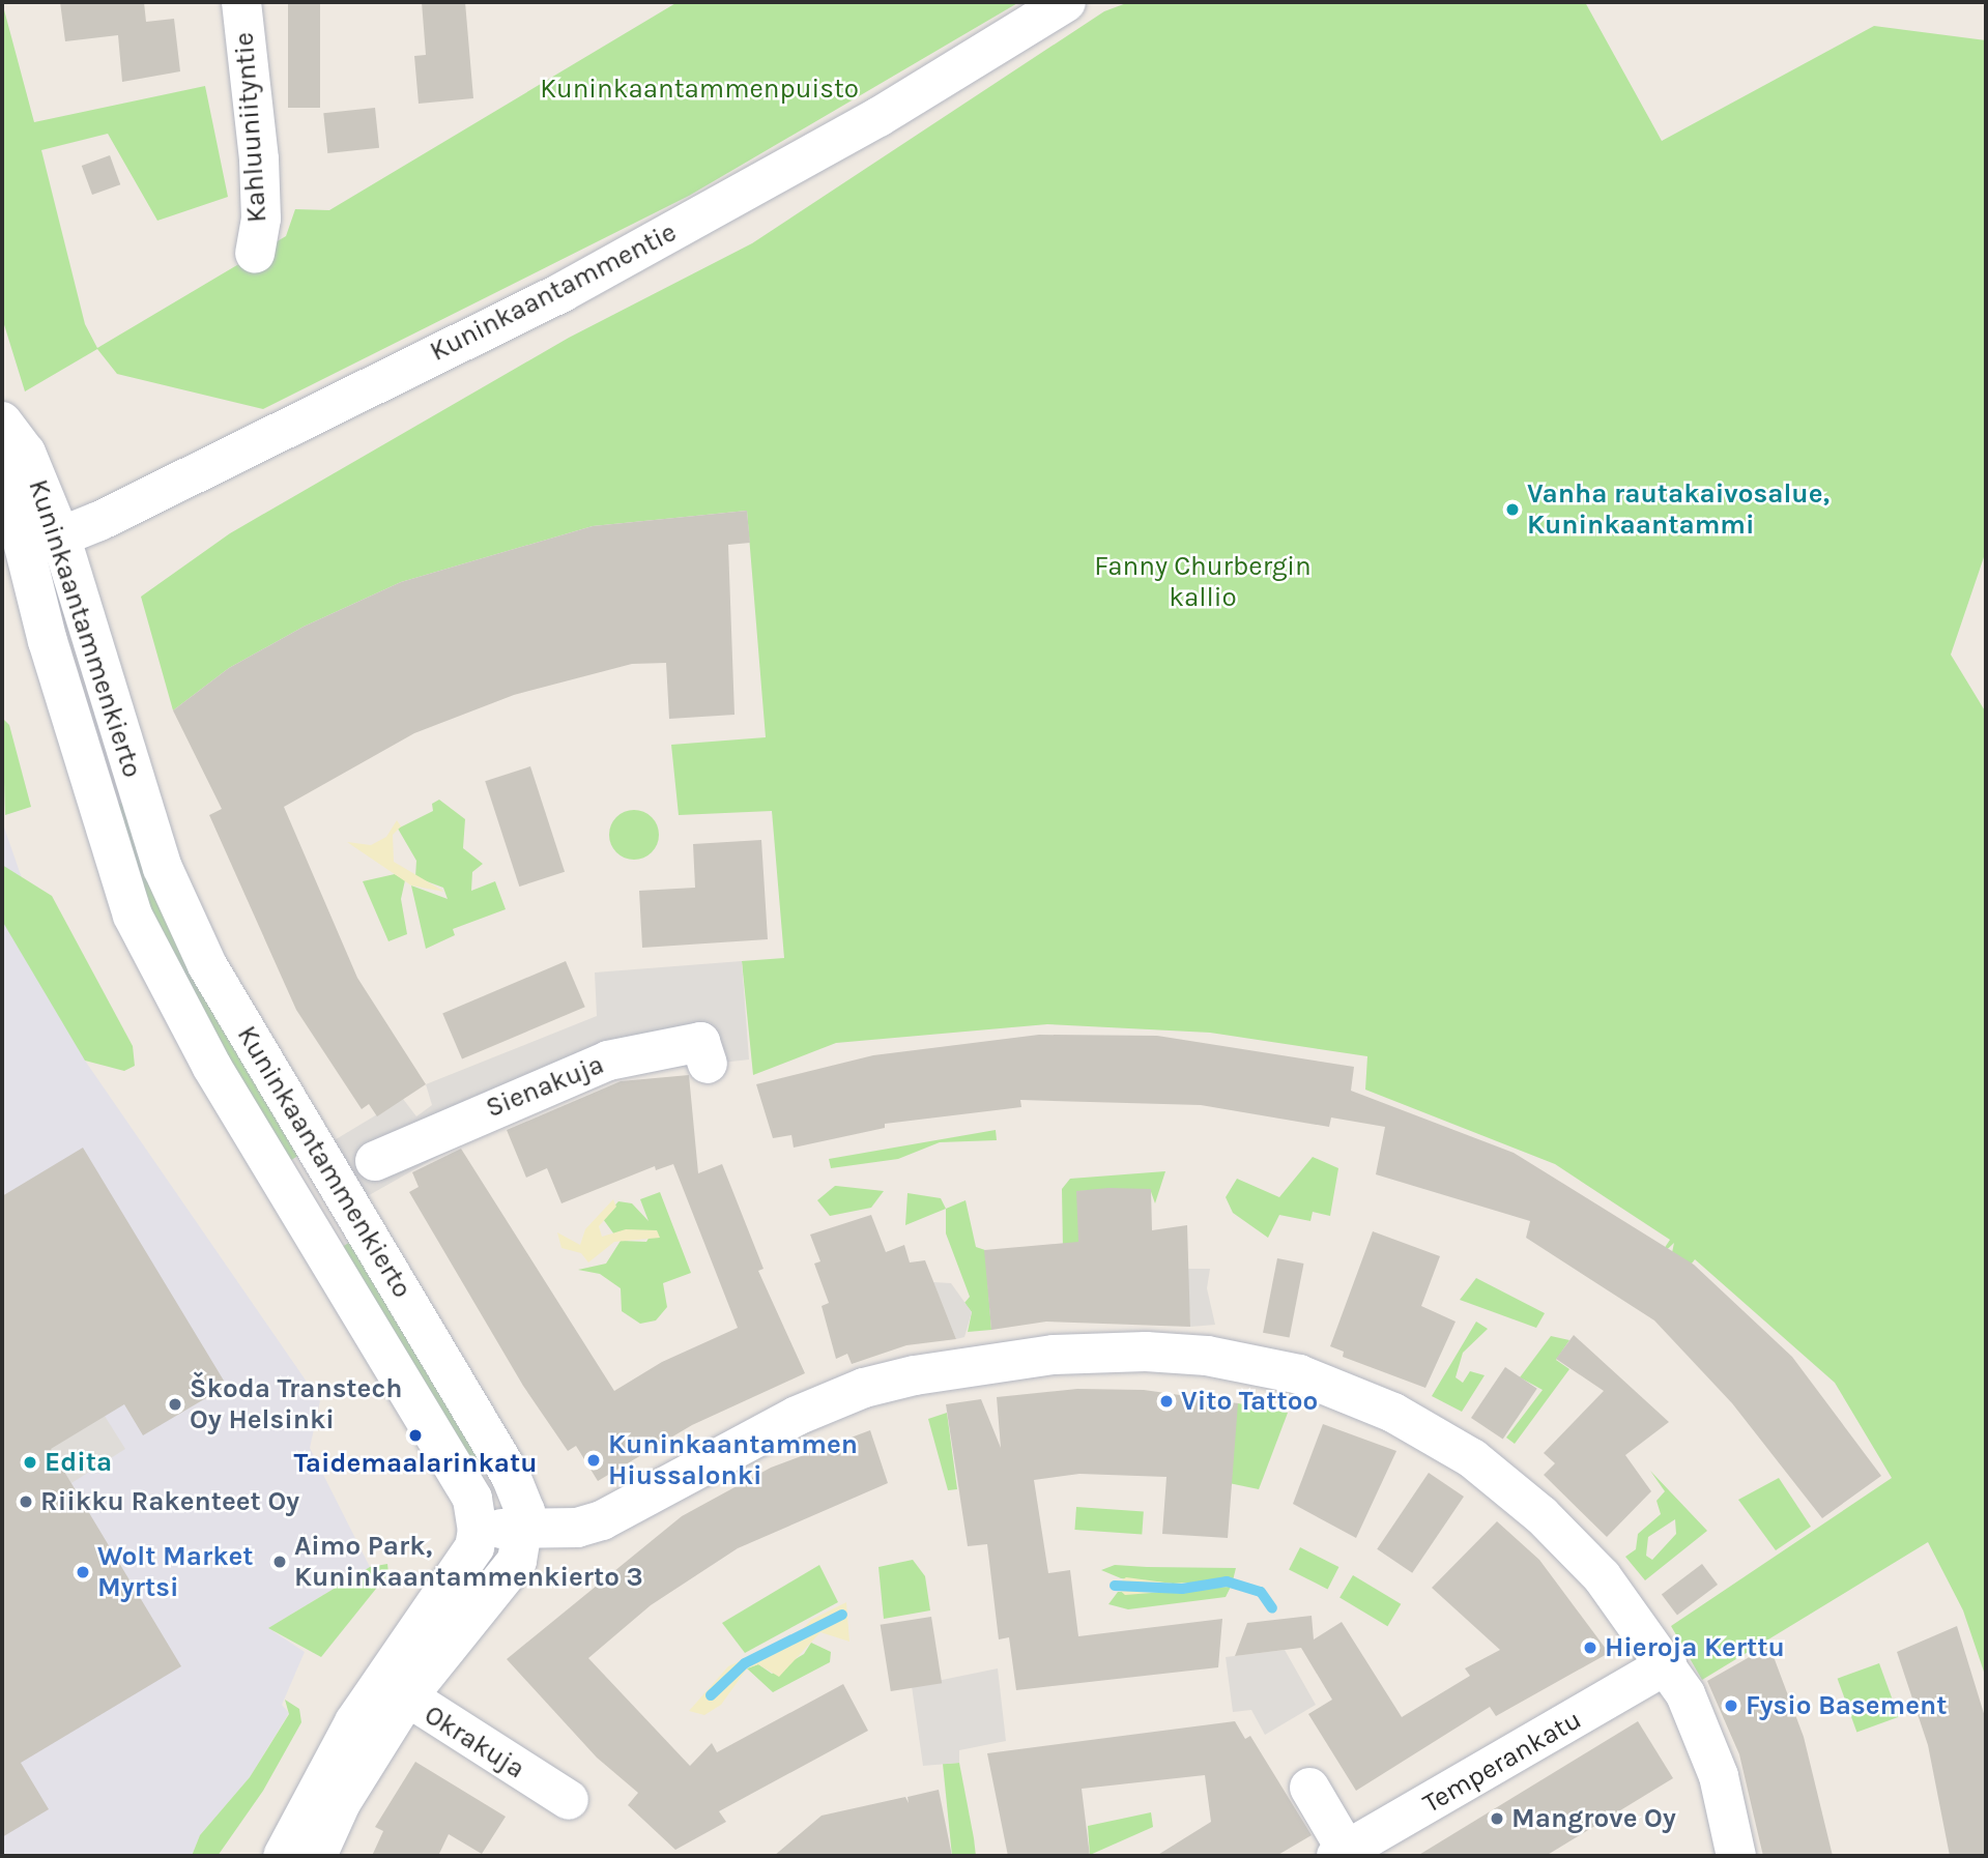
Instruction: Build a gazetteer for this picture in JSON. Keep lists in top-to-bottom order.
{
  "streets": {
    "street": [
      "Kahluuniityntie",
      "Kuninkaantammentie",
      "Kuninkaantammenkierto",
      "Sienakuja",
      "Okrakuja",
      "Temperankatu"
    ]
  },
  "crossings": [
    ["Kuninkaantammentie", "Kuninkaantammenkierto"]
  ],
  "parks": ["Kuninkaantammenpuisto", "Fanny Churbergin kallio"],
  "places": [
    "Vanha rautakaivosalue, Kuninkaantammi",
    "Vito Tattoo",
    "Škoda Transtech Oy Helsinki",
    "Taidemaalarinkatu",
    "Kuninkaantammen Hiussalonki",
    "Edita",
    "Riikku Rakenteet Oy",
    "Aimo Park, Kuninkaantammenkierto 3",
    "Wolt Market Myrtsi",
    "Hieroja Kerttu",
    "Fysio Basement",
    "Mangrove Oy"
  ]
}
